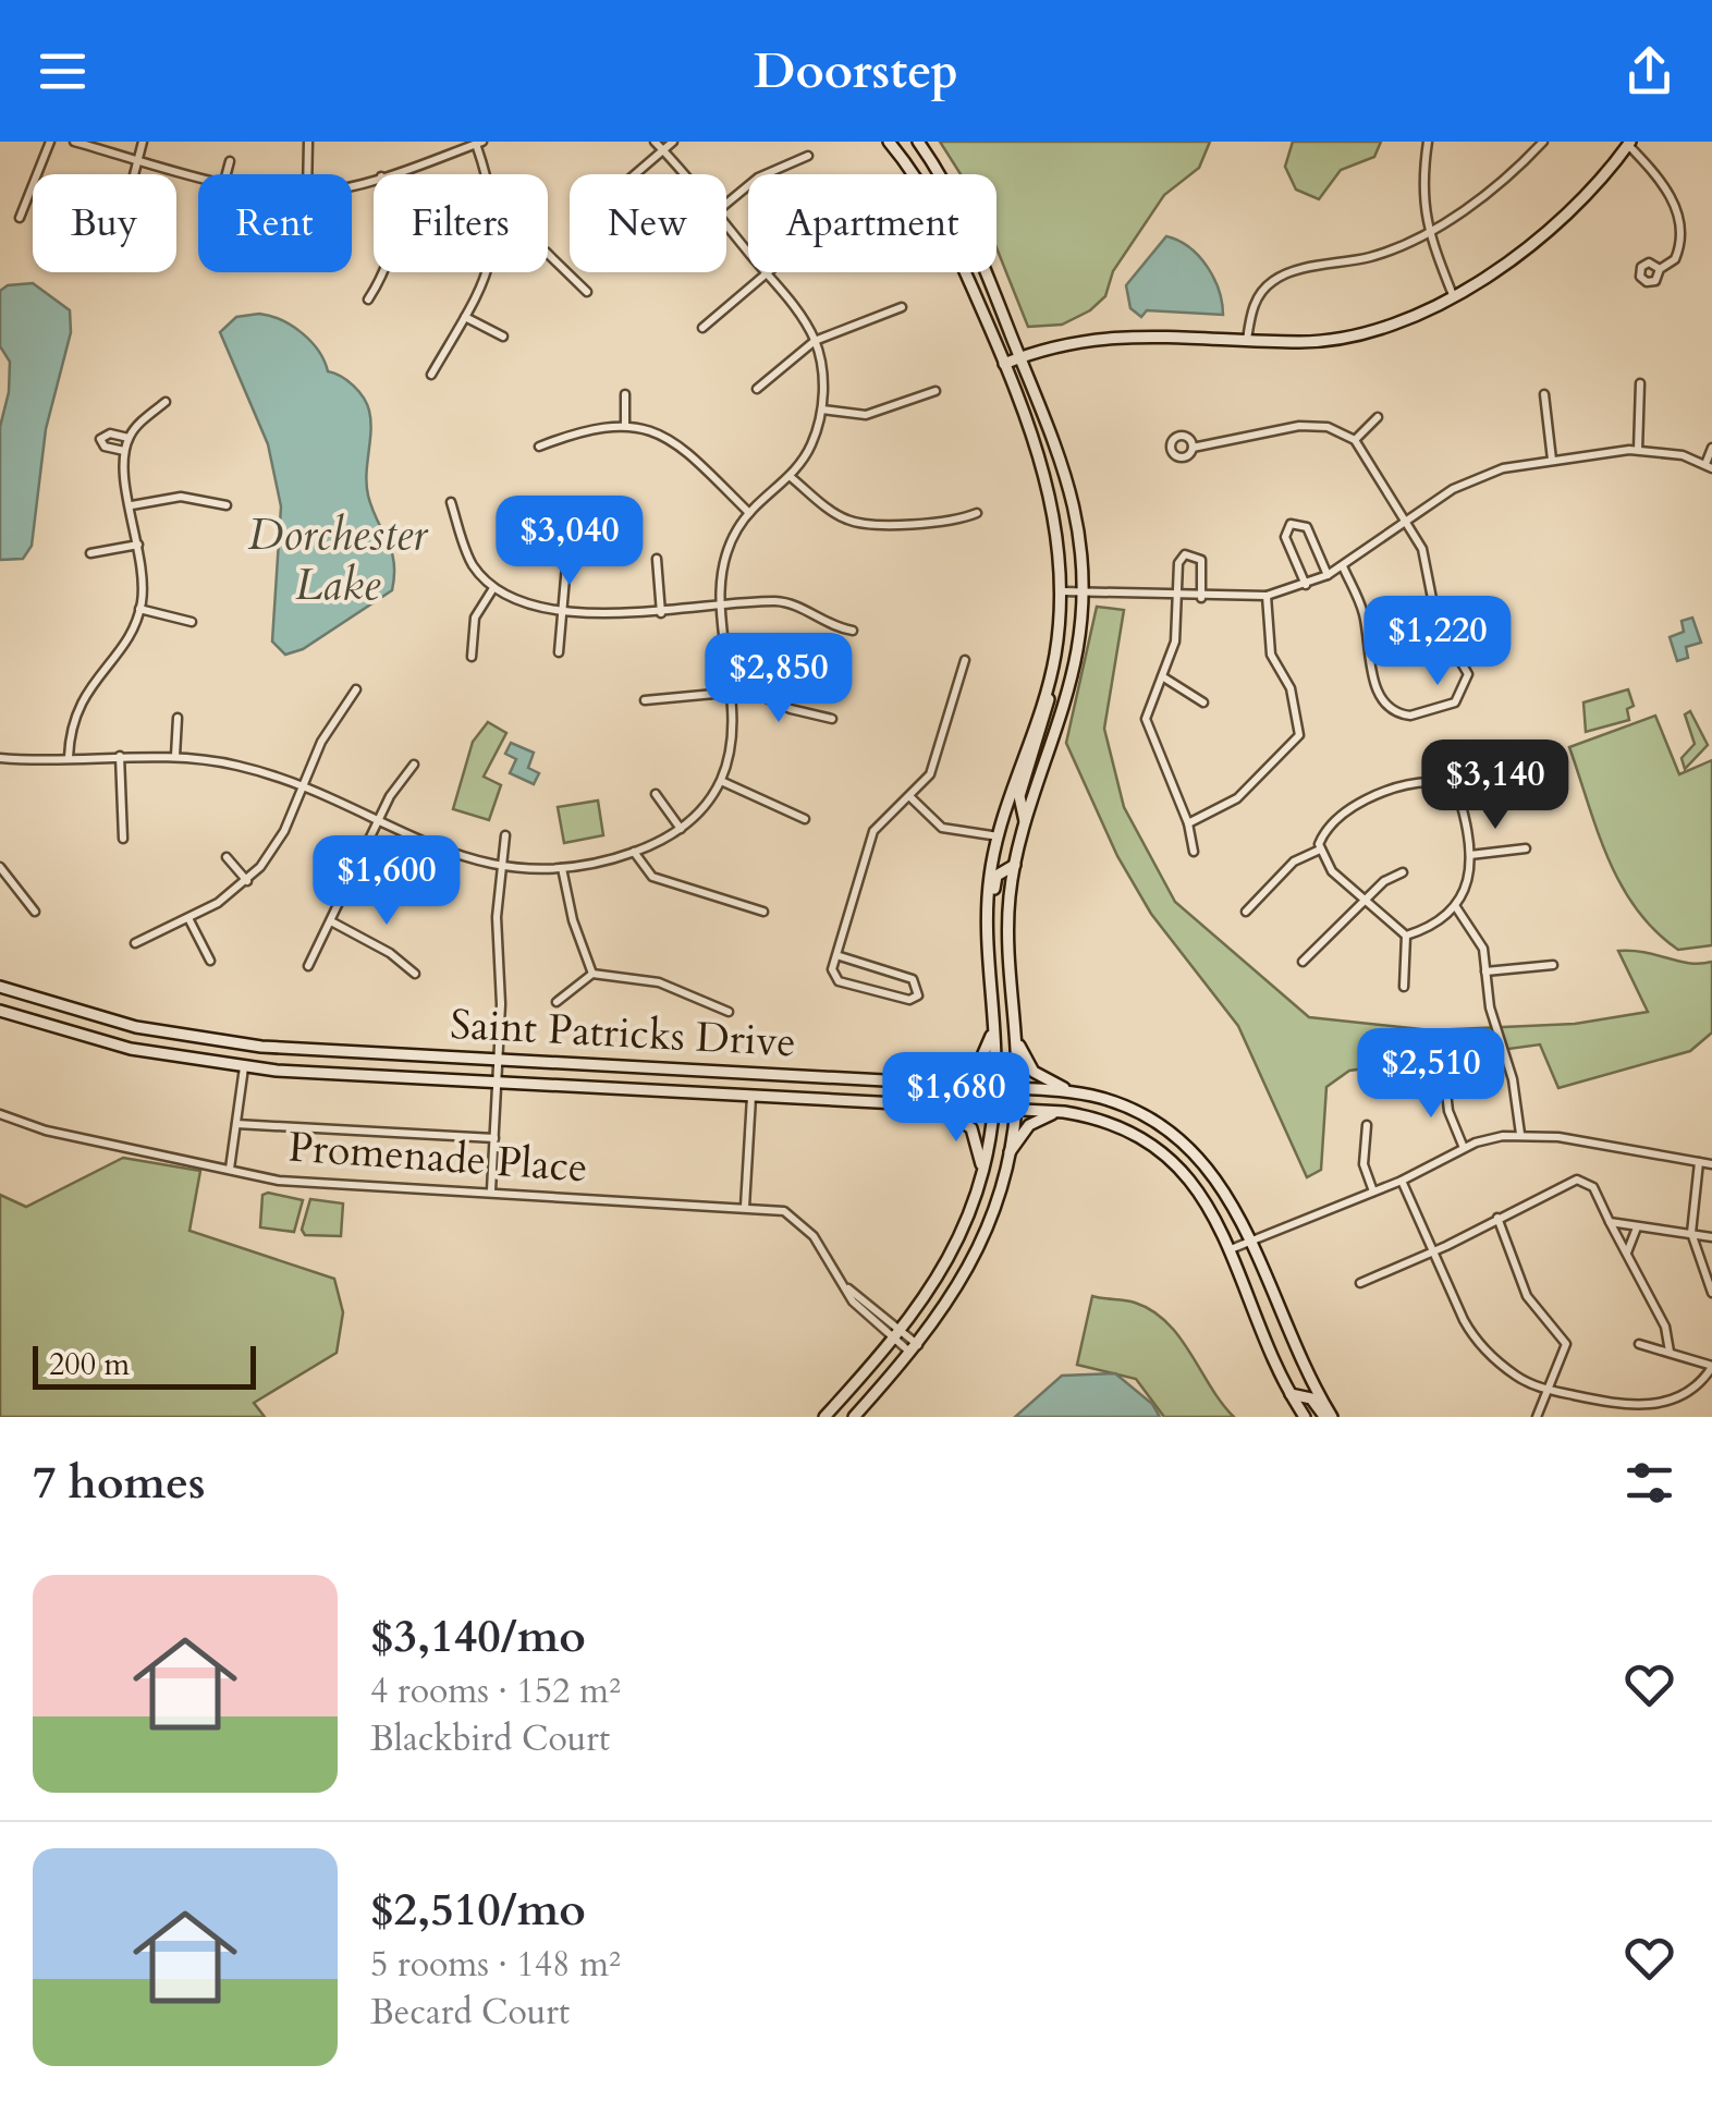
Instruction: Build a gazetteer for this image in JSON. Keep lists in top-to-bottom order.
{
  "streets": {
    "main road": ["Saint Patricks Drive"],
    "street": ["Promenade Place"]
  },
  "water": ["Dorchester Lake"],
  "scale_bar": "200 m",
  "page": {
    "header": "Doorstep",
    "chip": [
      "Buy",
      "Rent",
      "Filters",
      "New",
      "Apartment"
    ],
    "price": [
      "$3,040",
      "$1,220",
      "$2,850",
      "$3,140",
      "$1,600",
      "$2,510",
      "$1,680"
    ],
    "scale": "200 m",
    "heading": "7 homes",
    "list": [
      {
        "name": "$3,140/mo",
        "note": "4 rooms · 152 m² · Blackbird Court"
      },
      {
        "name": "$2,510/mo",
        "note": "5 rooms · 148 m² · Becard Court"
      }
    ]
  }
}
